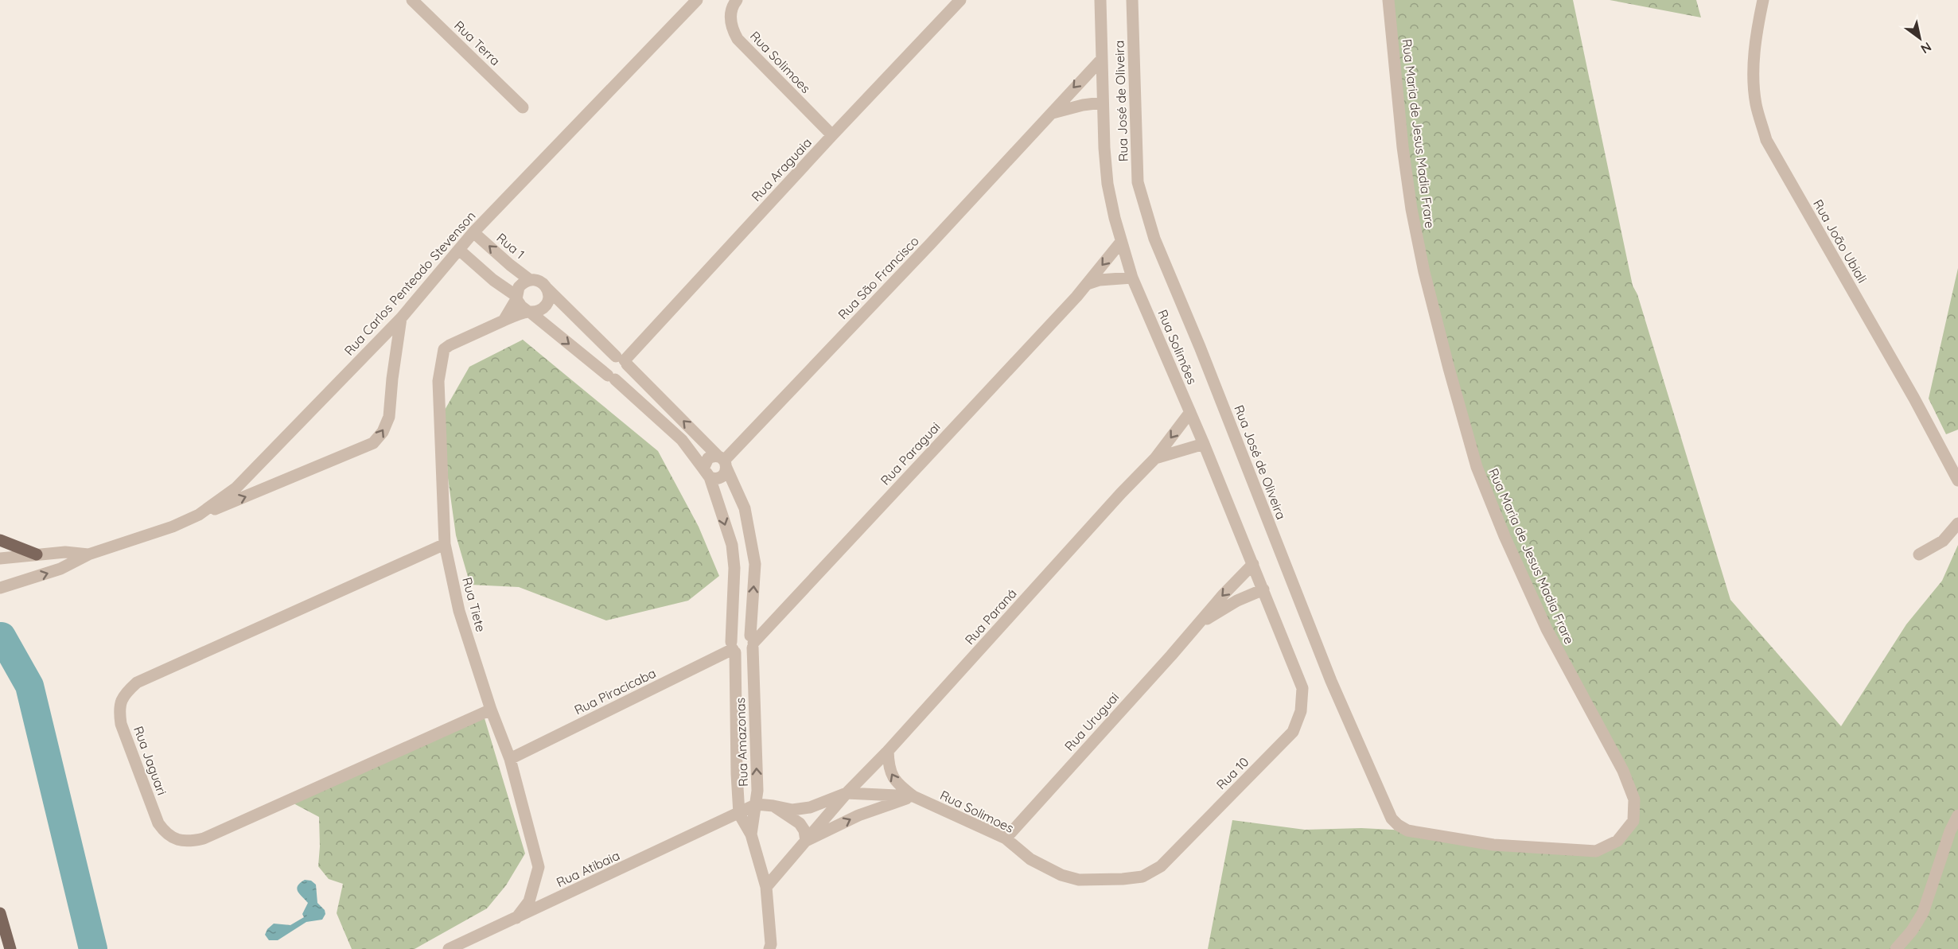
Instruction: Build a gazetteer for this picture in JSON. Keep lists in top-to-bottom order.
{
  "streets": {
    "street": [
      "Rua Terra",
      "Rua Solimoes",
      "Rua José de Oliveira",
      "Rua Maria de Jesus Madia Frare",
      "Rua Araguaia",
      "Rua João Ubiali",
      "Rua 1",
      "Rua São Francisco",
      "Rua Carlos Penteado Stevenson",
      "Rua Solimões",
      "Rua Paraguai",
      "Rua Tiete",
      "Rua Paraná",
      "Rua Piracicaba",
      "Rua Uruguai",
      "Rua Amazonas",
      "Rua Jaguari",
      "Rua 10",
      "Rua Atibaia"
    ]
  },
  "crossings": [
    ["Rua Solimoes", "Rua Araguaia"],
    ["Rua Solimoes", "Rua Paraná"],
    ["Rua Solimoes", "Rua Uruguai"],
    ["Rua Solimoes", "Rua 10"],
    ["Rua José de Oliveira", "Rua Maria de Jesus Madia Frare"],
    ["Rua Araguaia", "Rua Amazonas"],
    ["Rua 1", "Rua Carlos Penteado Stevenson"],
    ["Rua 1", "Rua Tiete"],
    ["Rua 1", "Rua Amazonas"],
    ["Rua São Francisco", "Rua Solimões"],
    ["Rua São Francisco", "Rua Amazonas"],
    ["Rua Solimões", "Rua Paraguai"],
    ["Rua Solimões", "Rua Paraná"],
    ["Rua Solimões", "Rua Uruguai"],
    ["Rua Solimões", "Rua 10"],
    ["Rua Paraguai", "Rua Amazonas"],
    ["Rua Tiete", "Rua Piracicaba"],
    ["Rua Tiete", "Rua Amazonas"],
    ["Rua Tiete", "Rua Jaguari"],
    ["Rua Tiete", "Rua Atibaia"],
    ["Rua Paraná", "Rua Amazonas"],
    ["Rua Paraná", "Rua Atibaia"],
    ["Rua Piracicaba", "Rua Amazonas"],
    ["Rua Amazonas", "Rua Atibaia"]
  ],
  "north": "bottom right"
}
